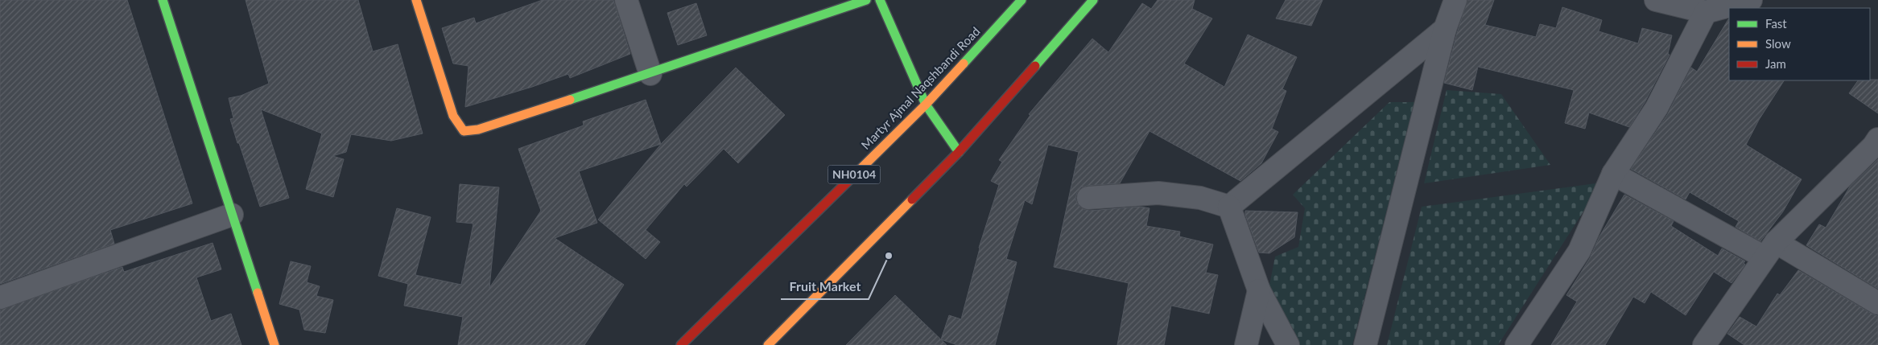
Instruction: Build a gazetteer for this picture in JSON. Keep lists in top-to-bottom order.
{
  "streets": {
    "main road": ["Martyr Ajmal Naqshbandi Road", "NH0104"]
  },
  "places": ["Fruit Market"],
  "legend": ["Fast", "Slow", "Jam"]
}
